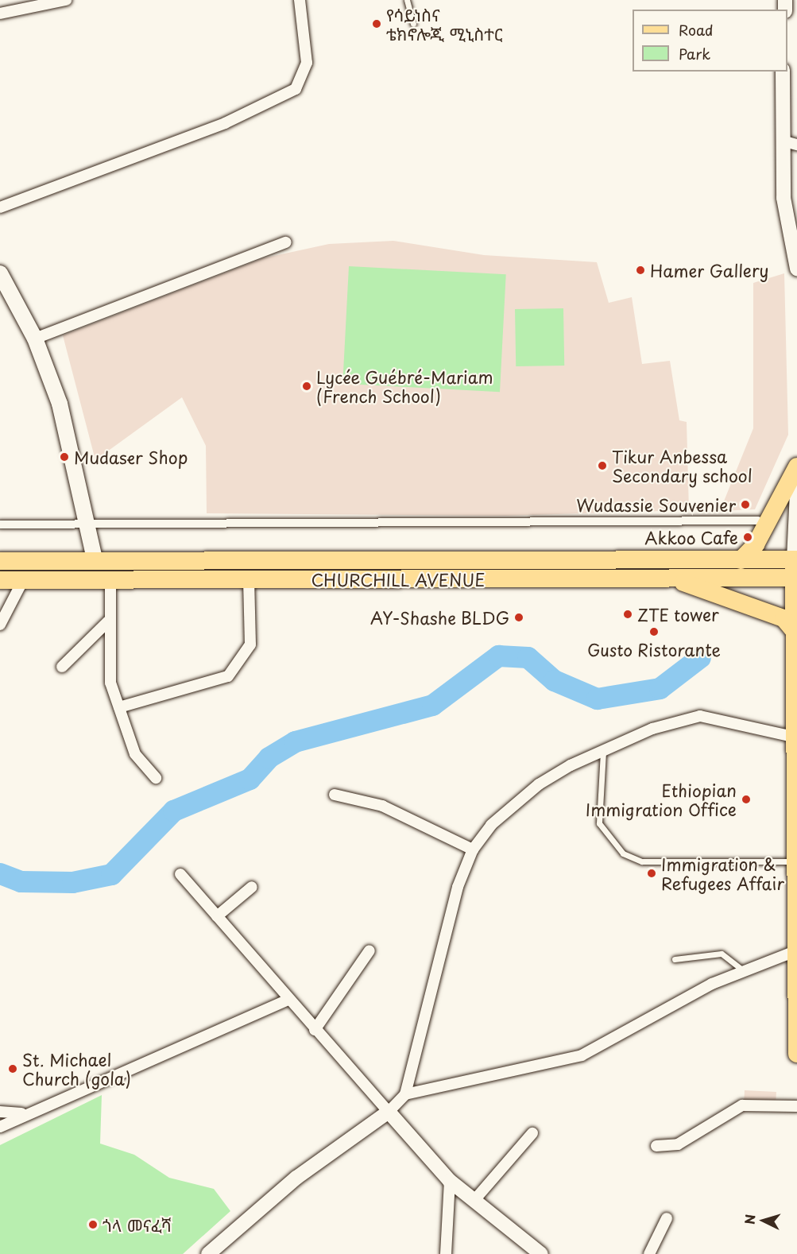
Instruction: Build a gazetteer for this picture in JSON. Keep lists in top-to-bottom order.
{
  "streets": {
    "main road": ["CHURCHILL AVENUE"]
  },
  "places": [
    "የሳይነስና ቴክኖሎጂ ሚኒስተር",
    "Hamer Gallery",
    "Lycée Guébré-Mariam (French School)",
    "Mudaser Shop",
    "Tikur Anbessa Secondary school",
    "Wudassie Souvenier",
    "Akkoo Cafe",
    "ZTE tower",
    "AY-Shashe BLDG",
    "Gusto Ristorante",
    "Ethiopian Immigration Office",
    "Immigration & Refugees Affair",
    "St. Michael Church (gola)",
    "ጎላ መናፈሻ"
  ],
  "legend": ["Road", "Park"],
  "north": "left"
}
